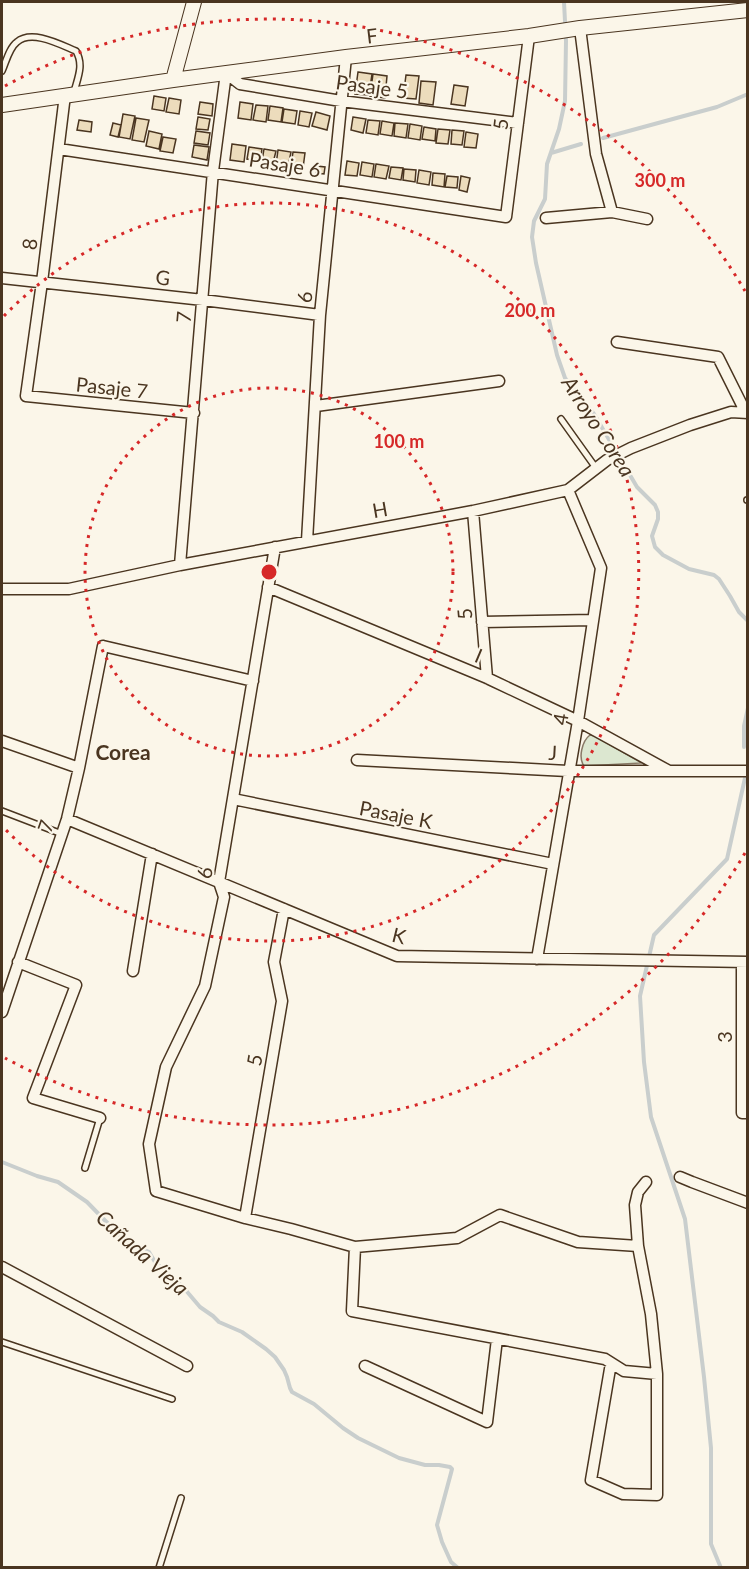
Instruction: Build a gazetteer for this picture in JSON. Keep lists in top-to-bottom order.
{
  "streets": {
    "street": [
      "F",
      "Pasaje 5",
      "5",
      "Pasaje 6",
      "8",
      "G",
      "6",
      "7",
      "Pasaje 7",
      "H",
      "I",
      "4",
      "J",
      "Pasaje K",
      "K",
      "3"
    ]
  },
  "crossings": [
    ["F", "Pasaje 5"],
    ["F", "5"],
    ["F", "8"],
    ["F", "6"],
    ["F", "7"],
    ["Pasaje 5", "5"],
    ["Pasaje 5", "6"],
    ["Pasaje 5", "7"],
    ["5", "Pasaje 6"],
    ["5", "6"],
    ["5", "H"],
    ["5", "I"],
    ["5", "K"],
    ["Pasaje 6", "8"],
    ["Pasaje 6", "6"],
    ["Pasaje 6", "7"],
    ["8", "G"],
    ["8", "Pasaje 7"],
    ["G", "6"],
    ["G", "7"],
    ["6", "7"],
    ["6", "H"],
    ["6", "I"],
    ["6", "Pasaje K"],
    ["6", "K"],
    ["7", "Pasaje 7"],
    ["7", "H"],
    ["7", "K"],
    ["H", "4"],
    ["I", "4"],
    ["I", "J"],
    ["4", "J"],
    ["4", "Pasaje K"],
    ["4", "K"],
    ["K", "3"]
  ],
  "districts": ["Corea"],
  "water": ["Arroyo Corea", "Cañada Vieja"],
  "rings": ["300 m", "200 m", "100 m"]
}
